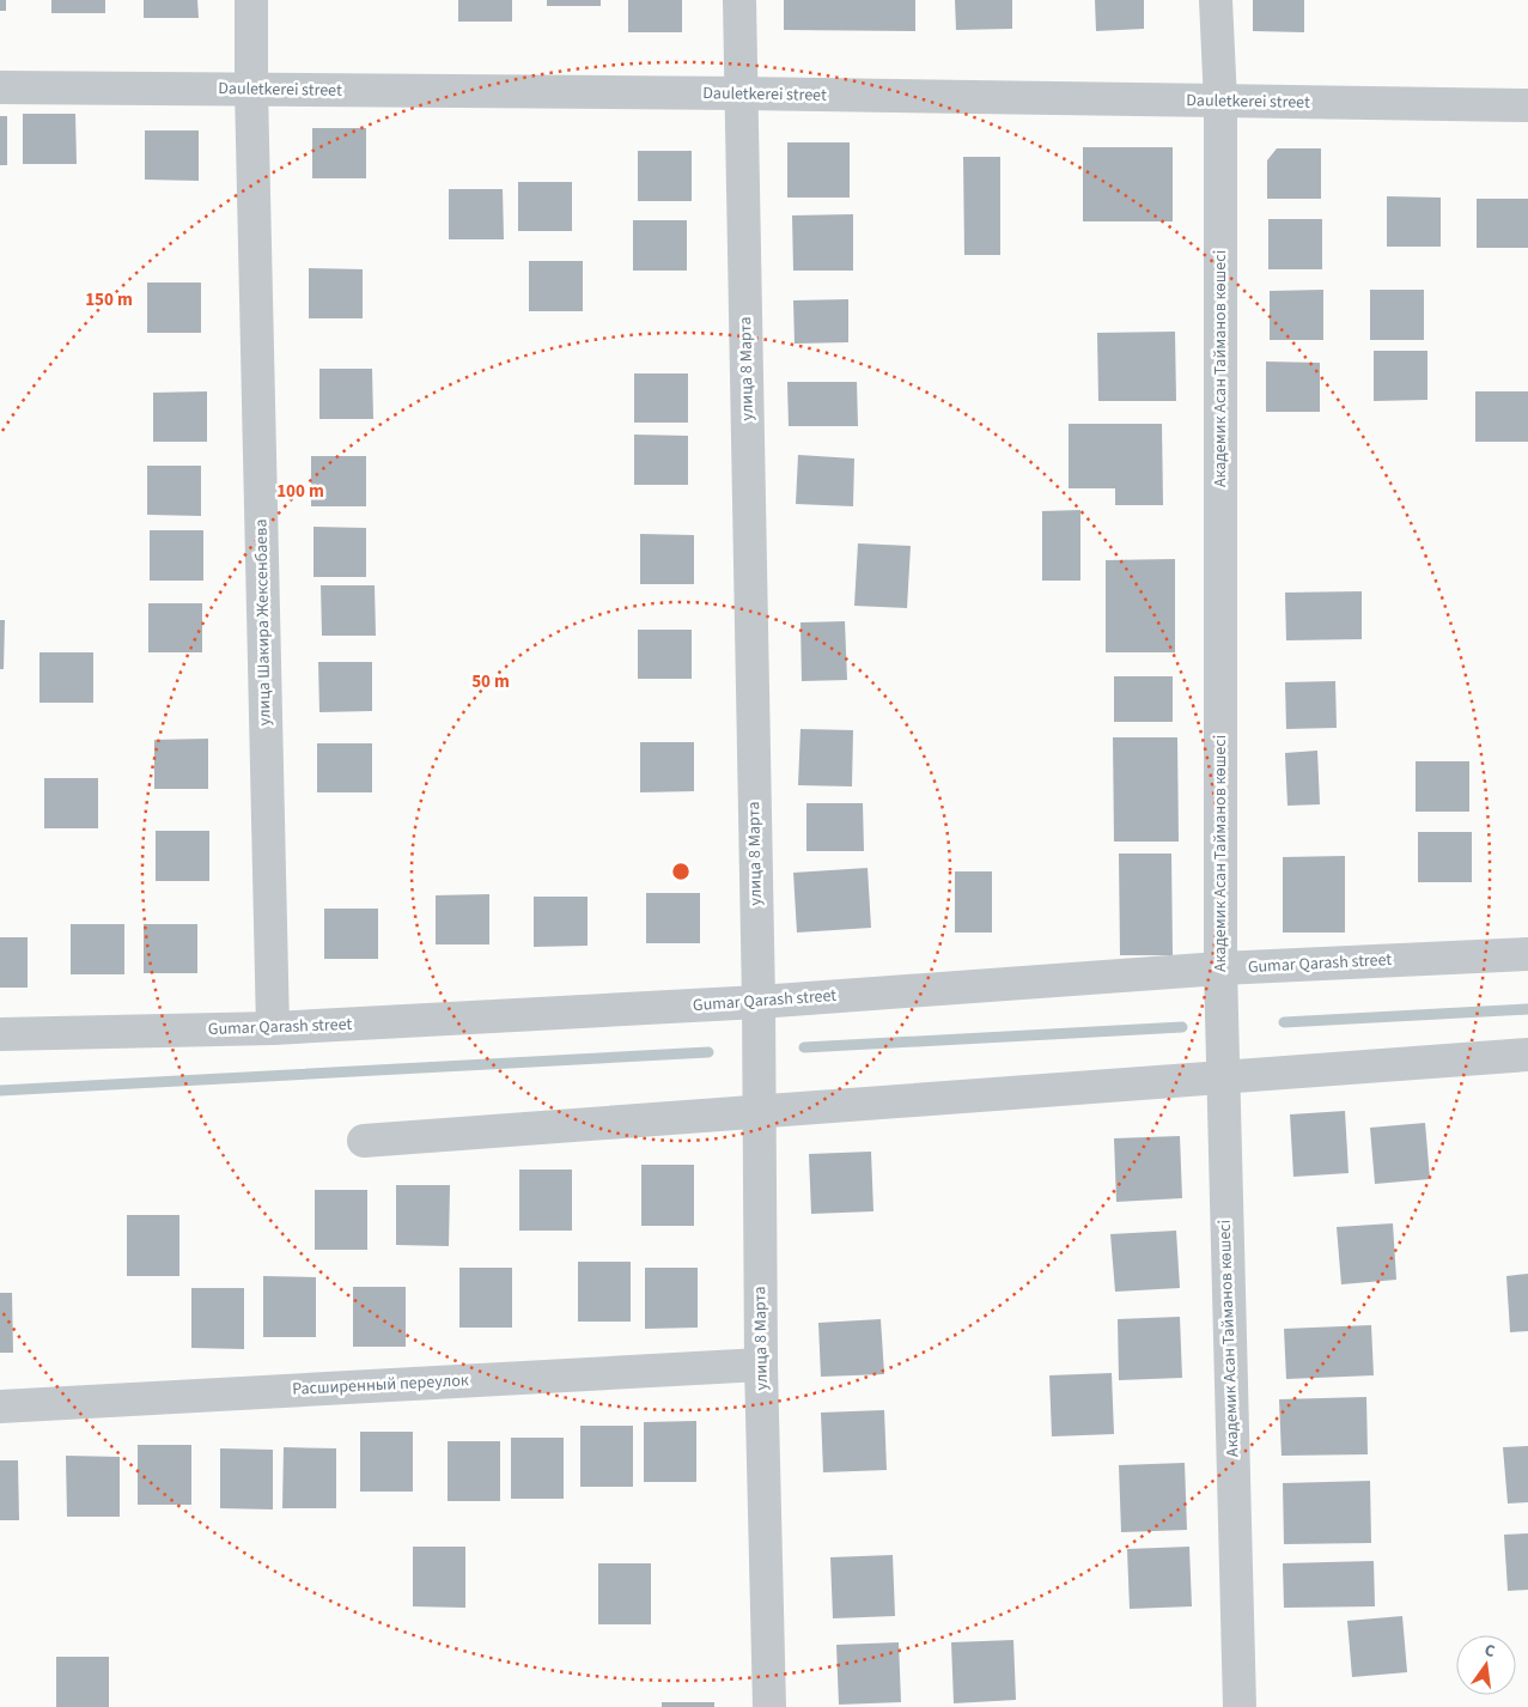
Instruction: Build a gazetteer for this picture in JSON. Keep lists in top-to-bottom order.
{
  "streets": {
    "street": [
      "Dauletkerei street",
      "улица 8 Марта",
      "Академик Асан Тайманов көшесі",
      "улица Шакира Жексенбаева",
      "Gumar Qarash street",
      "Расширенный переулок"
    ]
  },
  "crossings": [
    ["Dauletkerei street", "улица 8 Марта"],
    ["Dauletkerei street", "Академик Асан Тайманов көшесі"],
    ["Dauletkerei street", "улица Шакира Жексенбаева"],
    ["улица 8 Марта", "Gumar Qarash street"],
    ["улица 8 Марта", "Расширенный переулок"],
    ["Академик Асан Тайманов көшесі", "Gumar Qarash street"],
    ["улица Шакира Жексенбаева", "Gumar Qarash street"]
  ],
  "north": "top",
  "rings": ["150 m", "100 m", "50 m"]
}
